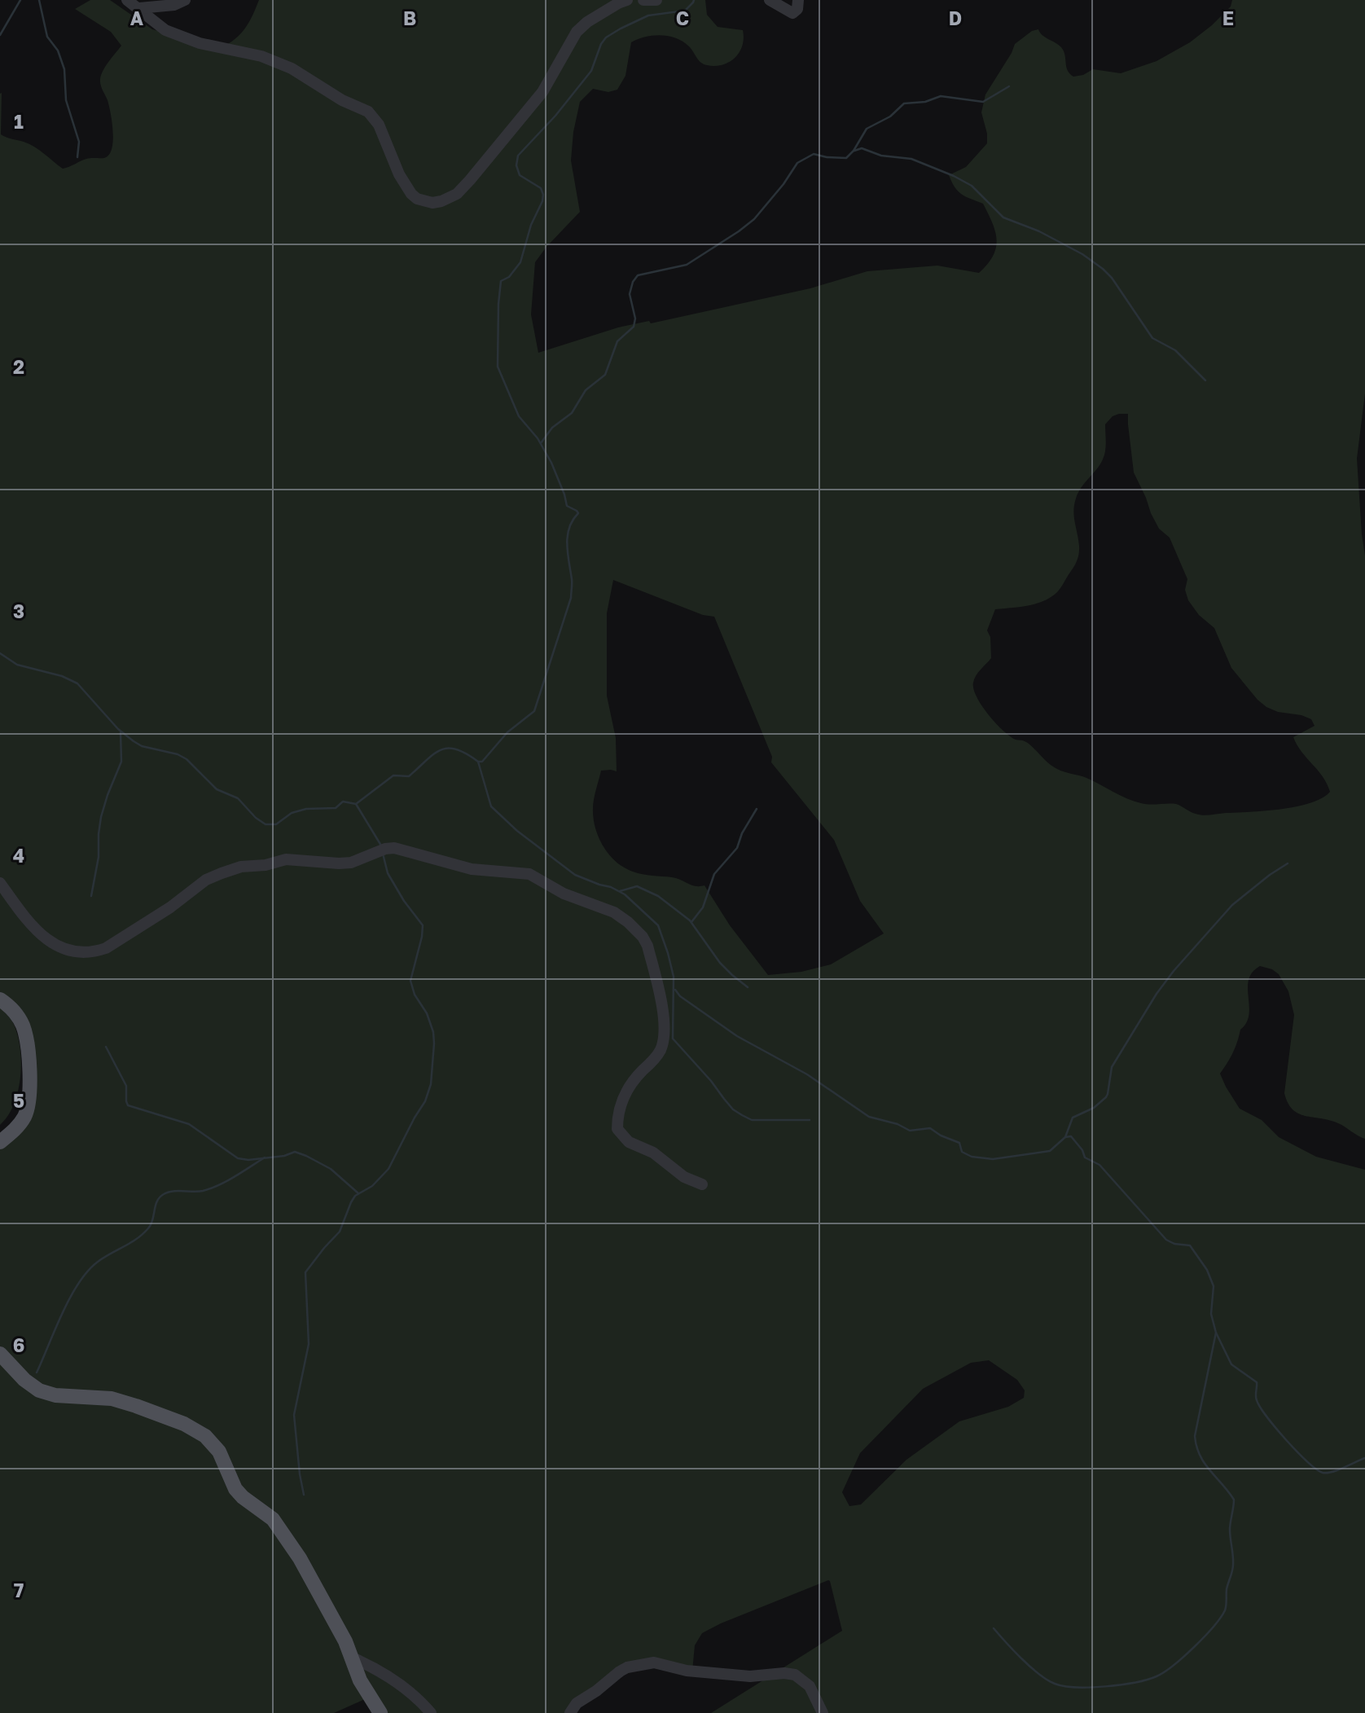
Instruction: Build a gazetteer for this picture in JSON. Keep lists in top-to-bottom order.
{
  "grid": {
    "columns": [
      "A",
      "B",
      "C",
      "D",
      "E"
    ],
    "rows": [
      "1",
      "2",
      "3",
      "4",
      "5",
      "6",
      "7"
    ]
  }
}
